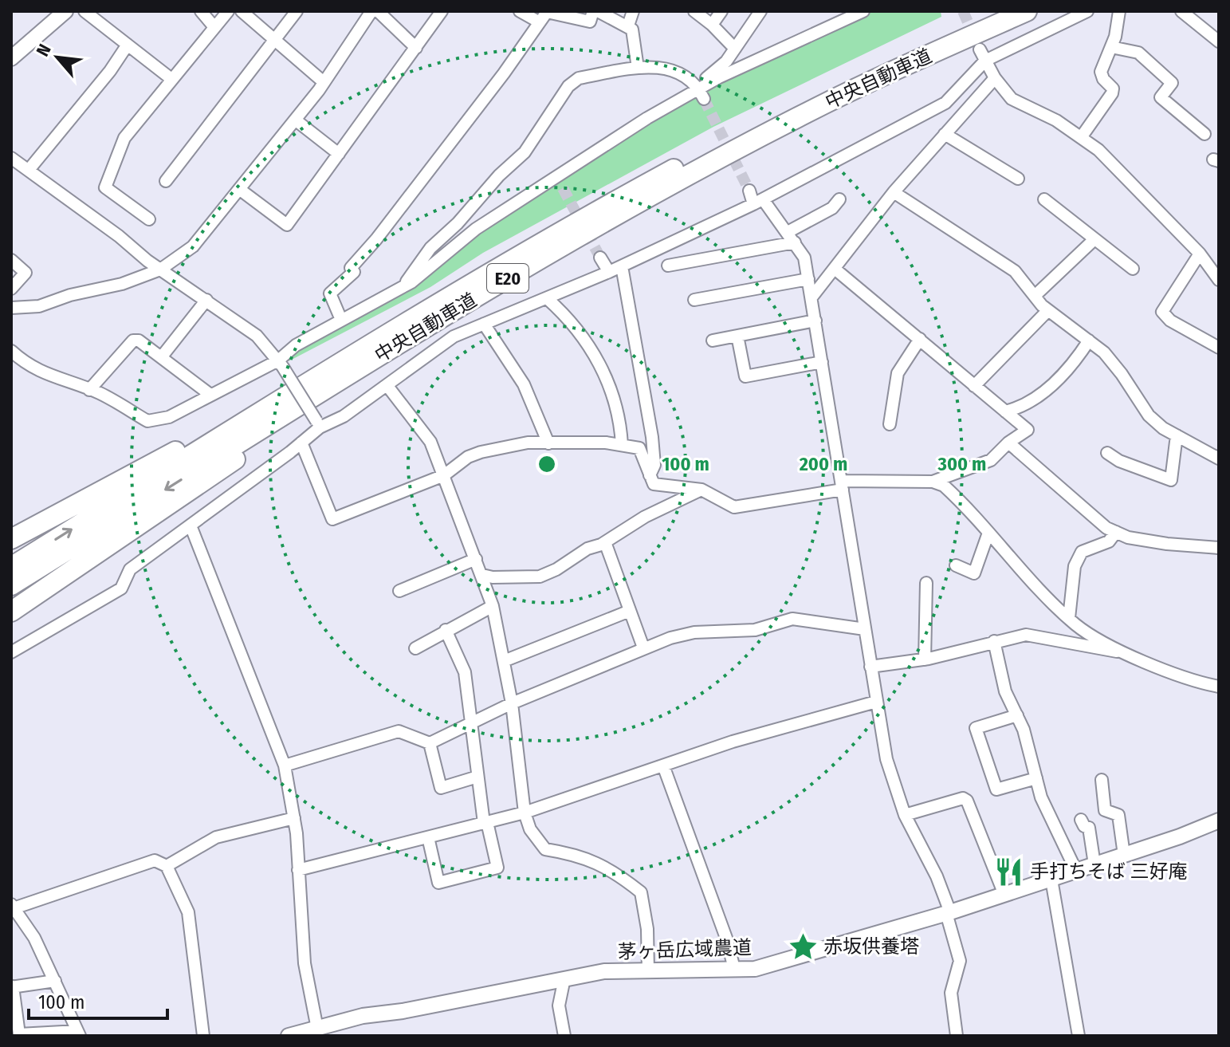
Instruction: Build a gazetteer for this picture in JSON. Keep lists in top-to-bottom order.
{
  "streets": {
    "highway": ["中央自動車道", "E20"],
    "street": ["茅ヶ岳広域農道"]
  },
  "places": {
    "restaurant": ["手打ちそば 三好庵"],
    "place": ["赤坂供養塔"]
  },
  "scale_bar": "100 m",
  "north": "top left",
  "rings": ["100 m", "200 m", "300 m"]
}
